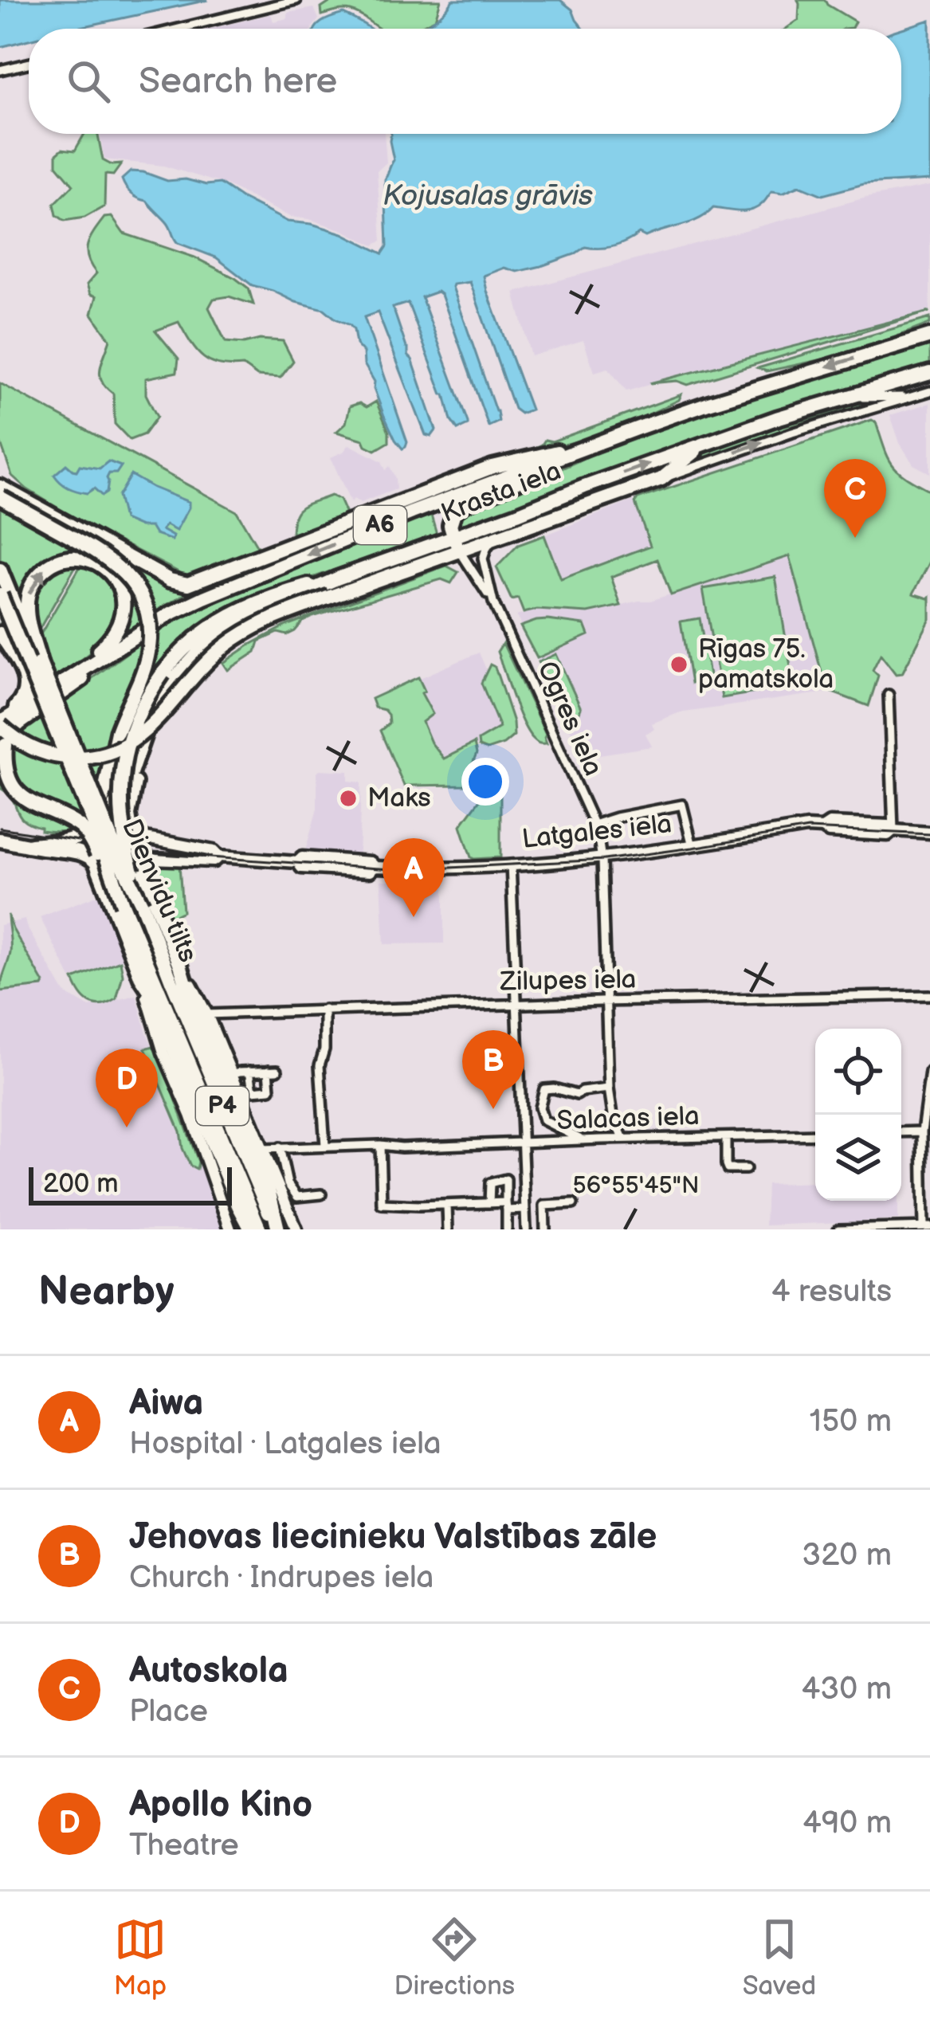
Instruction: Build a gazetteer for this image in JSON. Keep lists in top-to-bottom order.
{
  "streets": {
    "highway": [
      "Krasta iela",
      "A6",
      "Dienvidu tilts",
      "P4"
    ],
    "street": [
      "Ogres iela",
      "Latgales iela",
      "Zilupes iela",
      "Salacas iela"
    ]
  },
  "crossings": [
    ["Krasta iela", "A6"],
    ["Krasta iela", "P4"],
    ["Ogres iela", "Latgales iela"],
    ["Ogres iela", "Zilupes iela"],
    ["Ogres iela", "Salacas iela"],
    ["Dienvidu tilts", "P4"]
  ],
  "water": ["Kojusalas grāvis"],
  "places": ["Rīgas 75. pamatskola", "Maks"],
  "scale_bar": "200 m",
  "page": {
    "search": "Search here",
    "pins": [
      "C",
      "A",
      "B",
      "D"
    ],
    "scale": "200 m",
    "heading": ["Nearby", "4 results"],
    "list": [
      {
        "mark": "A",
        "name": "Aiwa",
        "note": "Hospital · Latgales iela",
        "value": "150 m"
      },
      {
        "mark": "B",
        "name": "Jehovas liecinieku Valstības zāle",
        "note": "Church · Indrupes iela",
        "value": "320 m"
      },
      {
        "mark": "C",
        "name": "Autoskola",
        "note": "Place",
        "value": "430 m"
      },
      {
        "mark": "D",
        "name": "Apollo Kino",
        "note": "Theatre",
        "value": "490 m"
      }
    ],
    "nav": ["Map", "Directions", "Saved"]
  },
  "coordinates": ["56°55'45\"N"]
}
